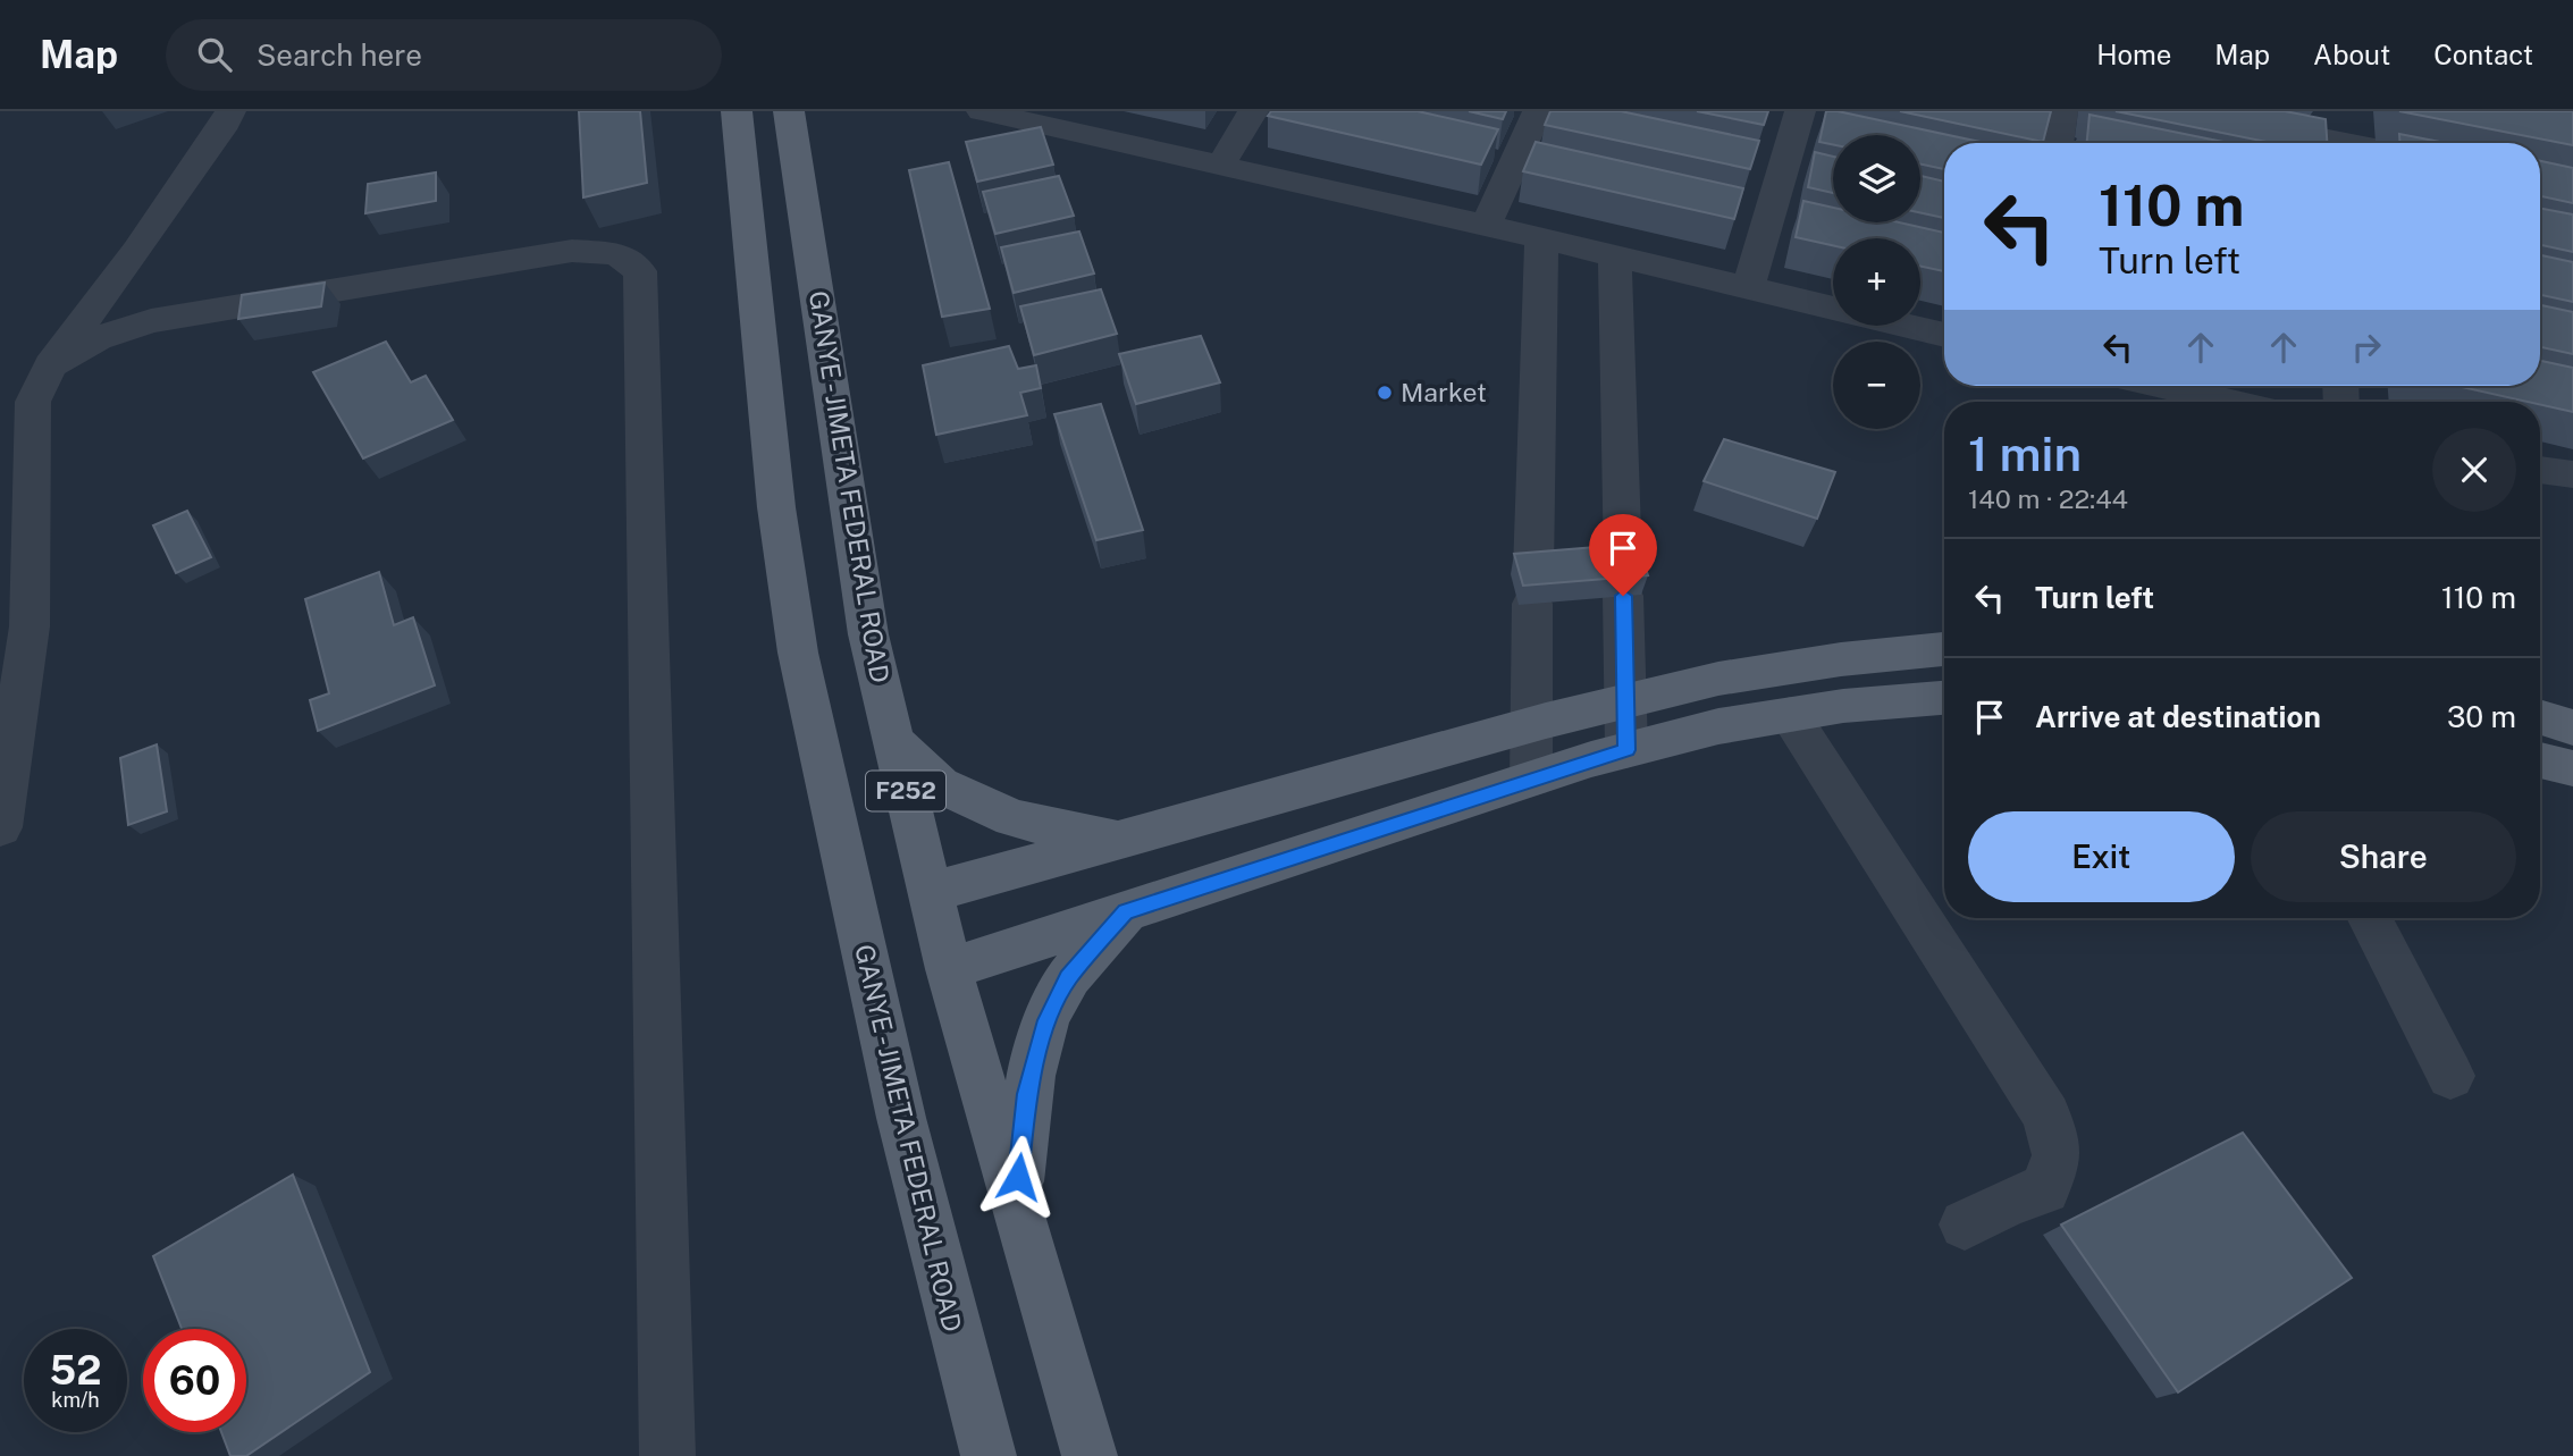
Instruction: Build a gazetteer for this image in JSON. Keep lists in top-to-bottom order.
{
  "streets": {
    "main road": ["GANYE - JIMETA FEDERAL ROAD", "F252"]
  },
  "places": ["Market"],
  "page": {
    "header": "Map",
    "search": "Search here",
    "nav": [
      "Home",
      "Map",
      "About",
      "Contact"
    ],
    "map_buttons": ["+", "−"],
    "turn": ["110 m", "Turn left"],
    "heading": ["1 min", "140 m · 22:44"],
    "list": [
      {
        "name": "Turn left",
        "value": "110 m"
      },
      {
        "name": "Arrive at destination",
        "value": "30 m"
      }
    ],
    "buttons": ["Exit", "Share"],
    "speed": "52 km/h",
    "limit": "60"
  }
}
